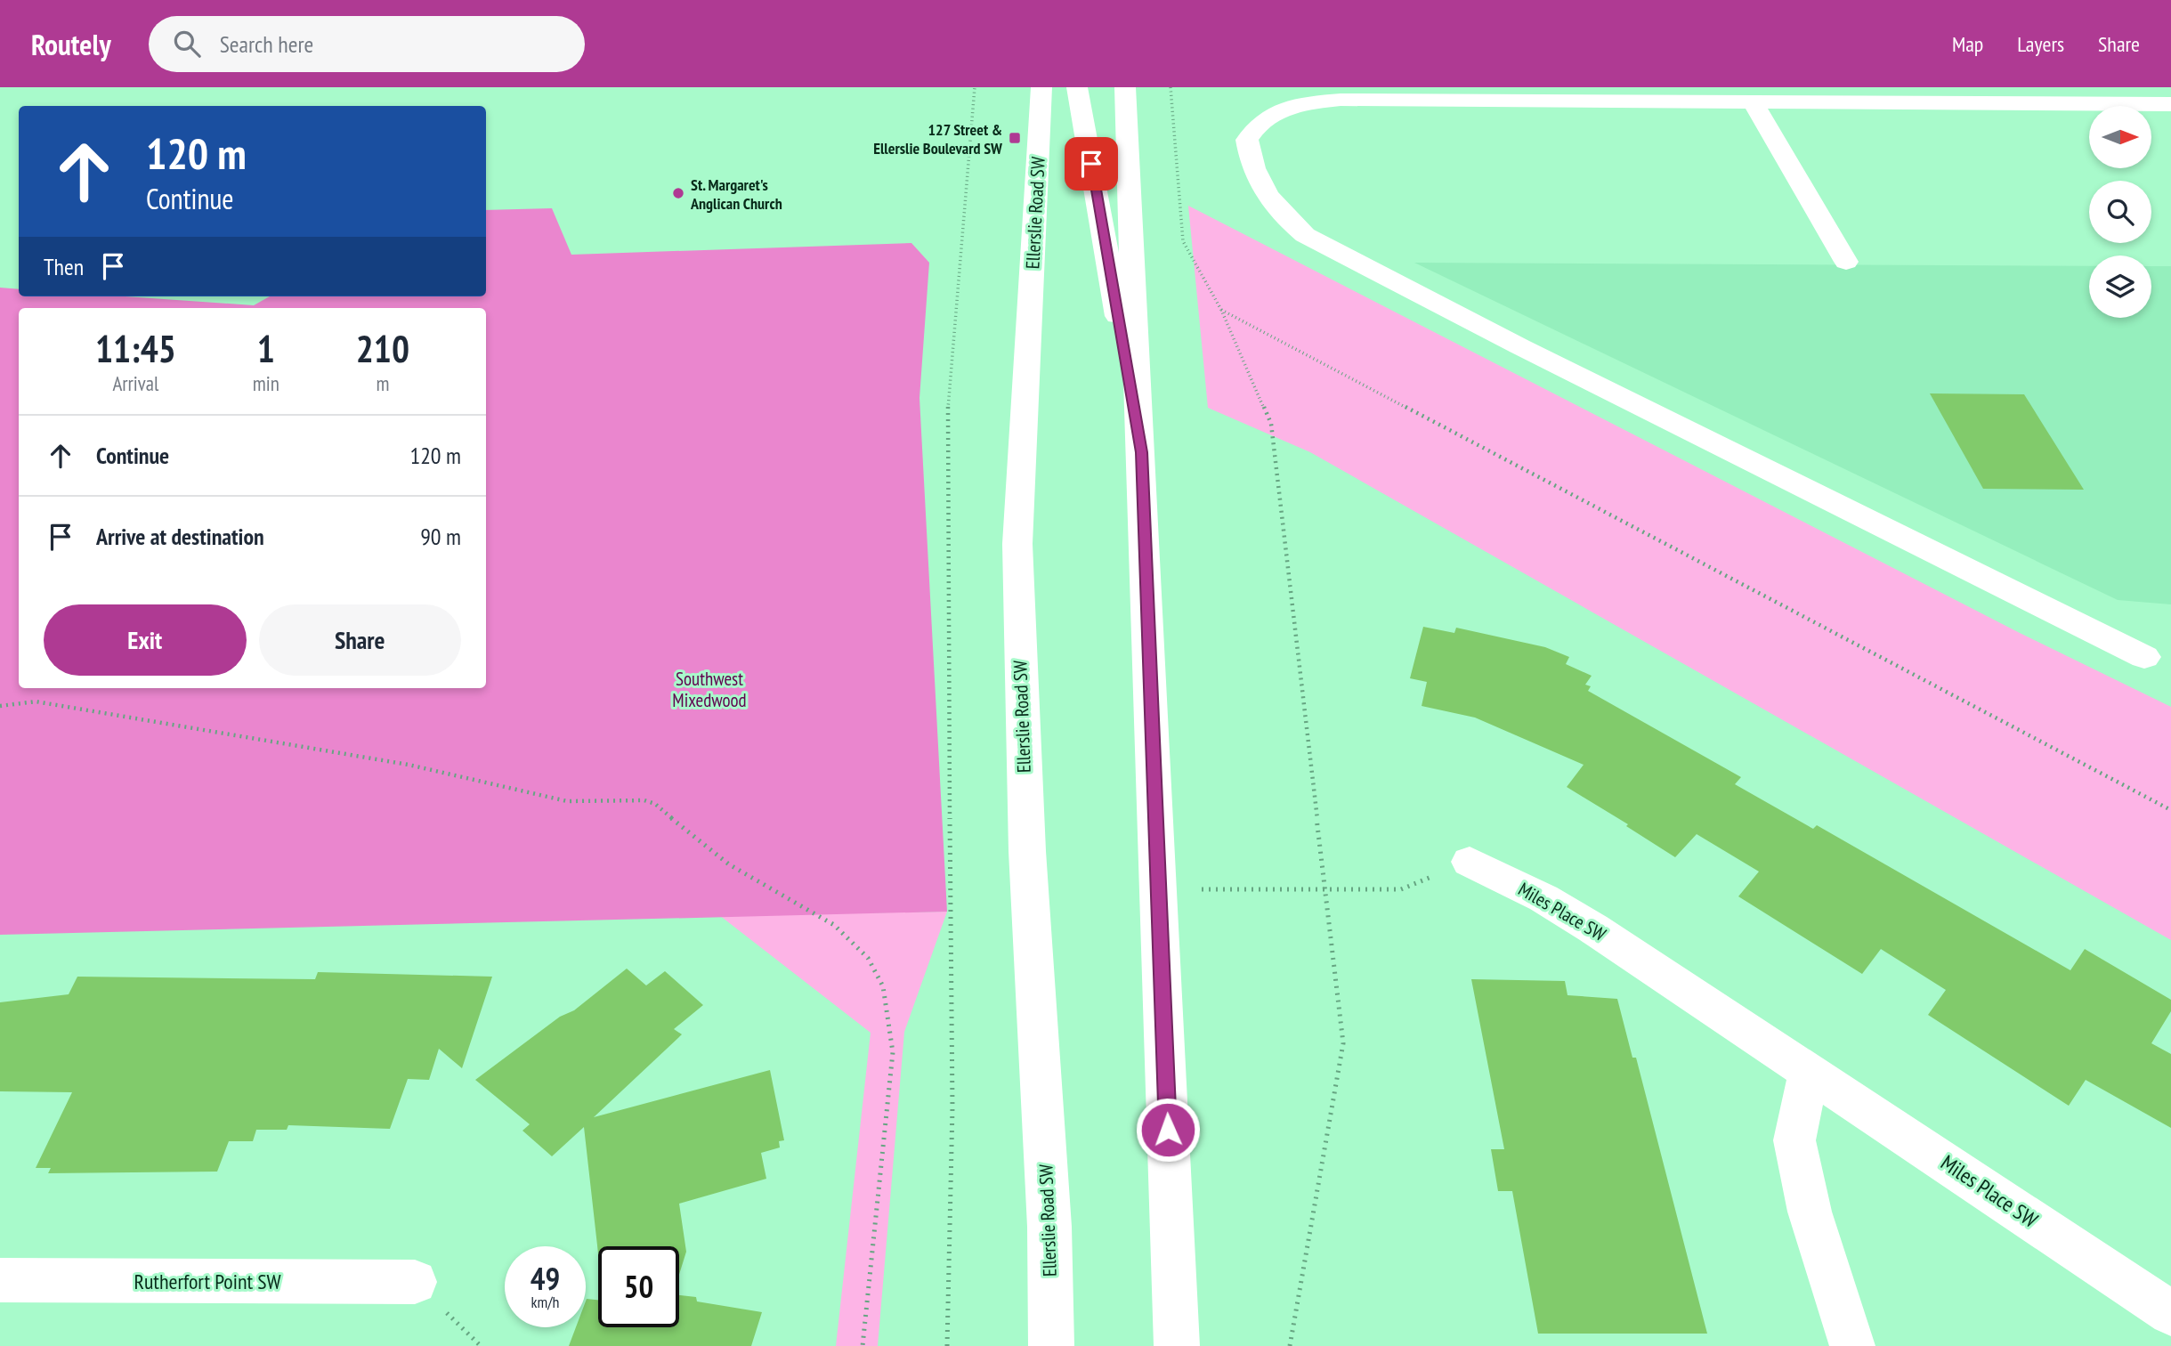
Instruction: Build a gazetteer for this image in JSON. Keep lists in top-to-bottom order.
{
  "streets": {
    "main road": ["Ellerslie Road SW", "Miles Place SW", "Rutherfort Point SW"]
  },
  "parks": ["Southwest Mixedwood"],
  "places": {
    "transit": ["127 Street & Ellerslie Boulevard SW"],
    "other": ["St. Margaret's Anglican Church"]
  },
  "north": "right",
  "page": {
    "header": "Routely",
    "search": "Search here",
    "nav": ["Map", "Layers", "Share"],
    "turn": ["120 m", "Continue"],
    "then": "Then",
    "eta": [
      "11:45",
      "Arrival",
      "1",
      "min",
      "210",
      "m"
    ],
    "list": [
      {
        "name": "Continue",
        "value": "120 m"
      },
      {
        "name": "Arrive at destination",
        "value": "90 m"
      }
    ],
    "buttons": ["Exit", "Share"],
    "speed": "49 km/h",
    "limit": "50"
  }
}
